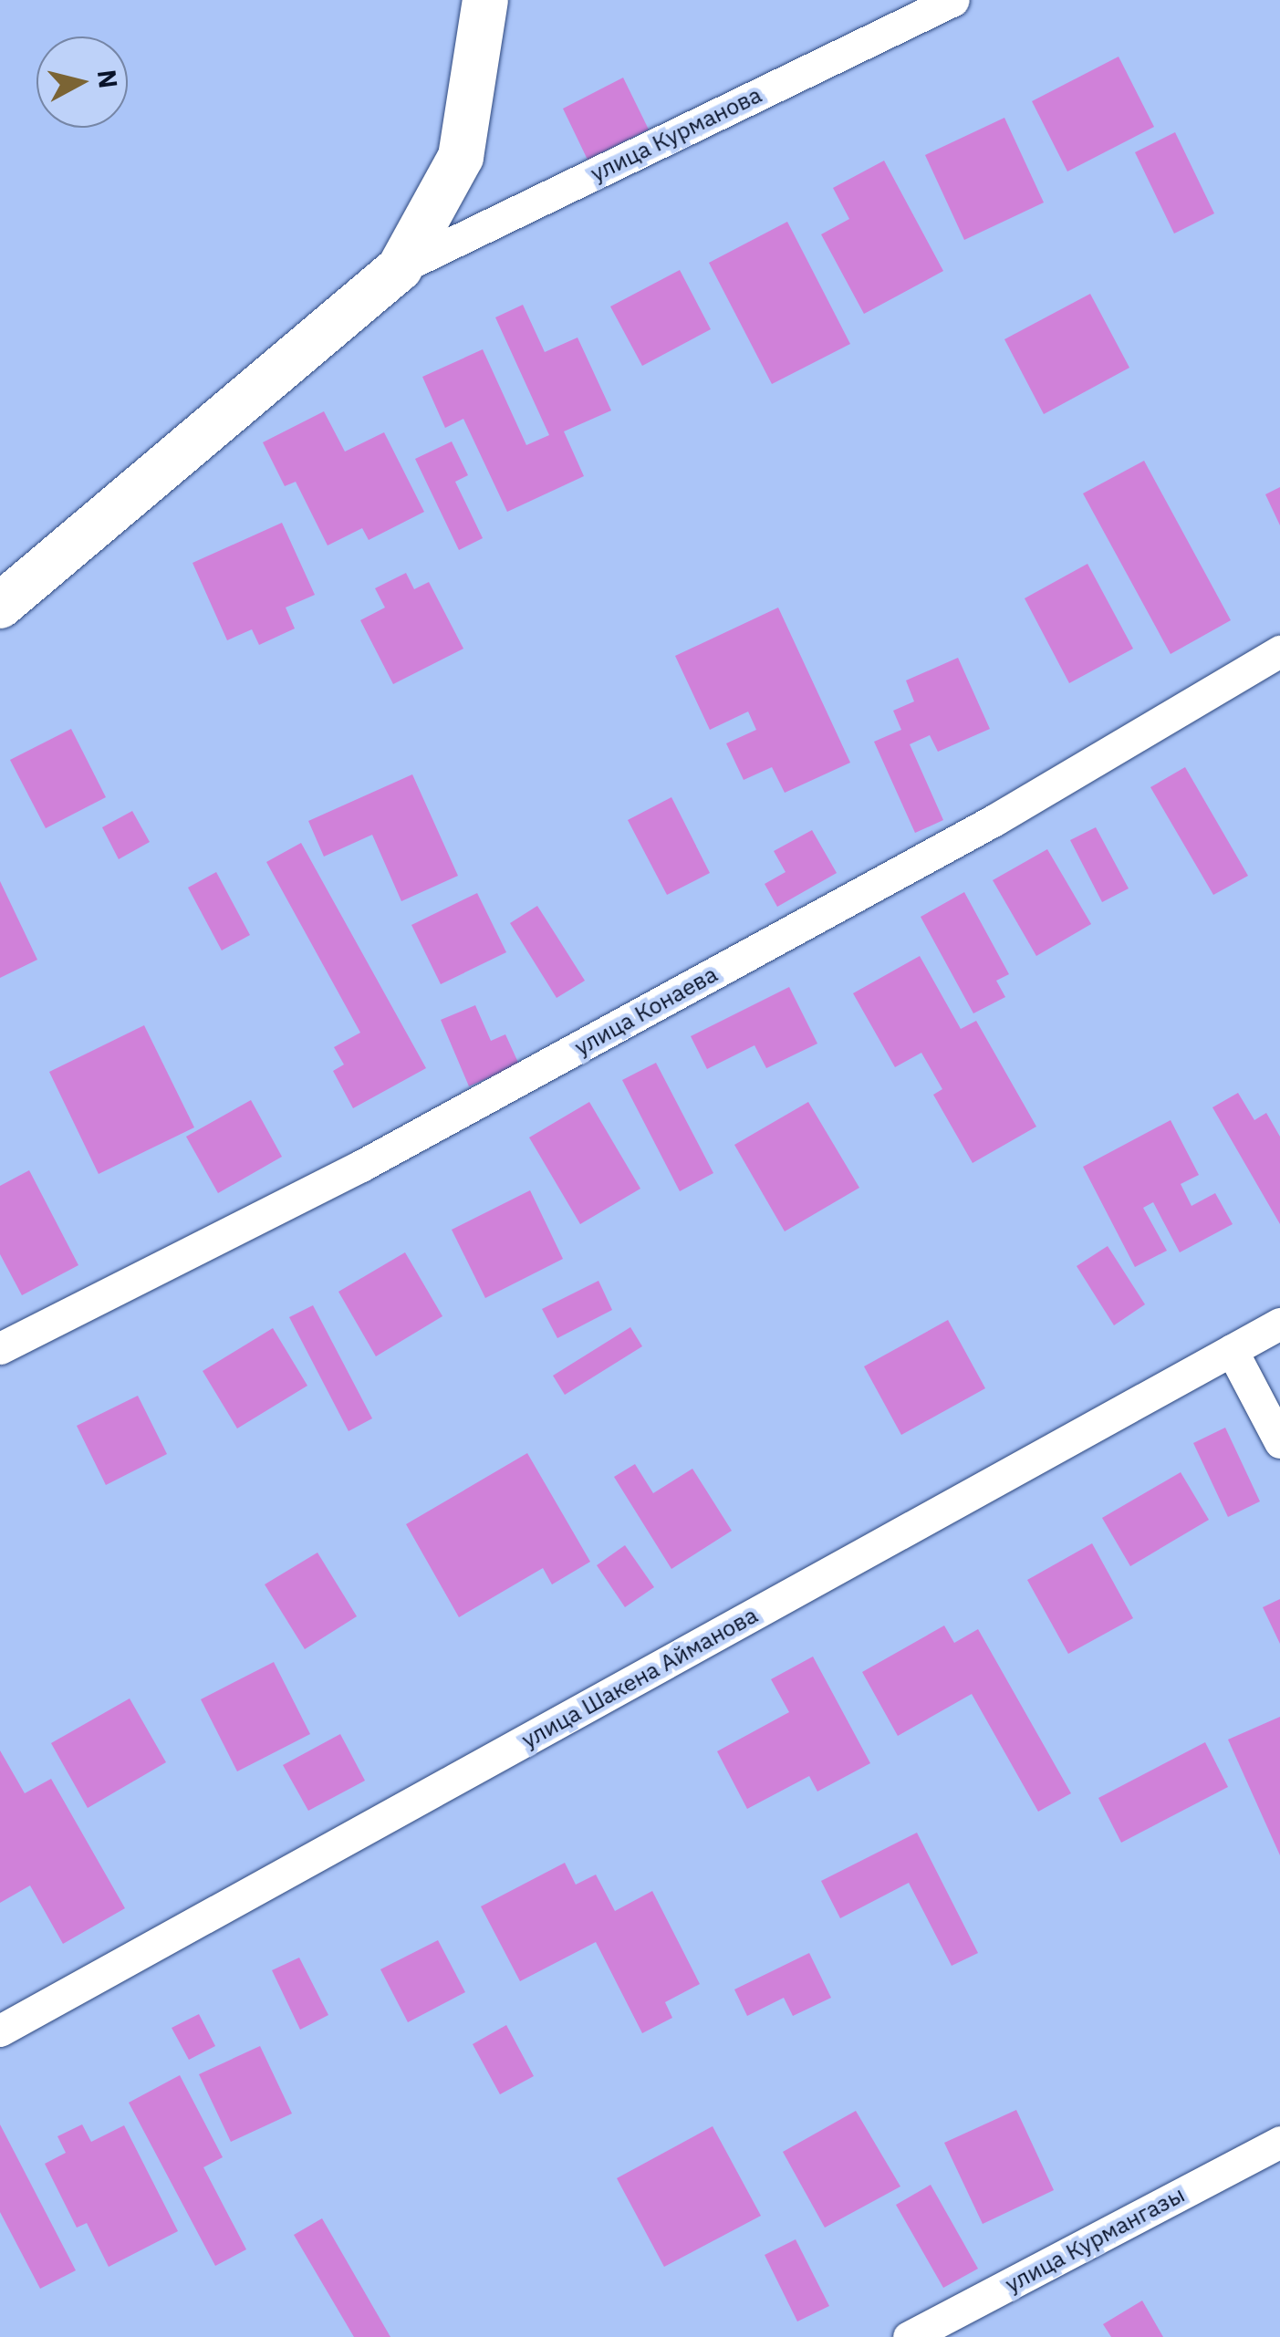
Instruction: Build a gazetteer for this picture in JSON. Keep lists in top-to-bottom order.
{
  "streets": {
    "street": [
      "улица Курманова",
      "улица Конаева",
      "улица Шакена Айманова",
      "улица Курмангазы"
    ]
  },
  "north": "right"
}
